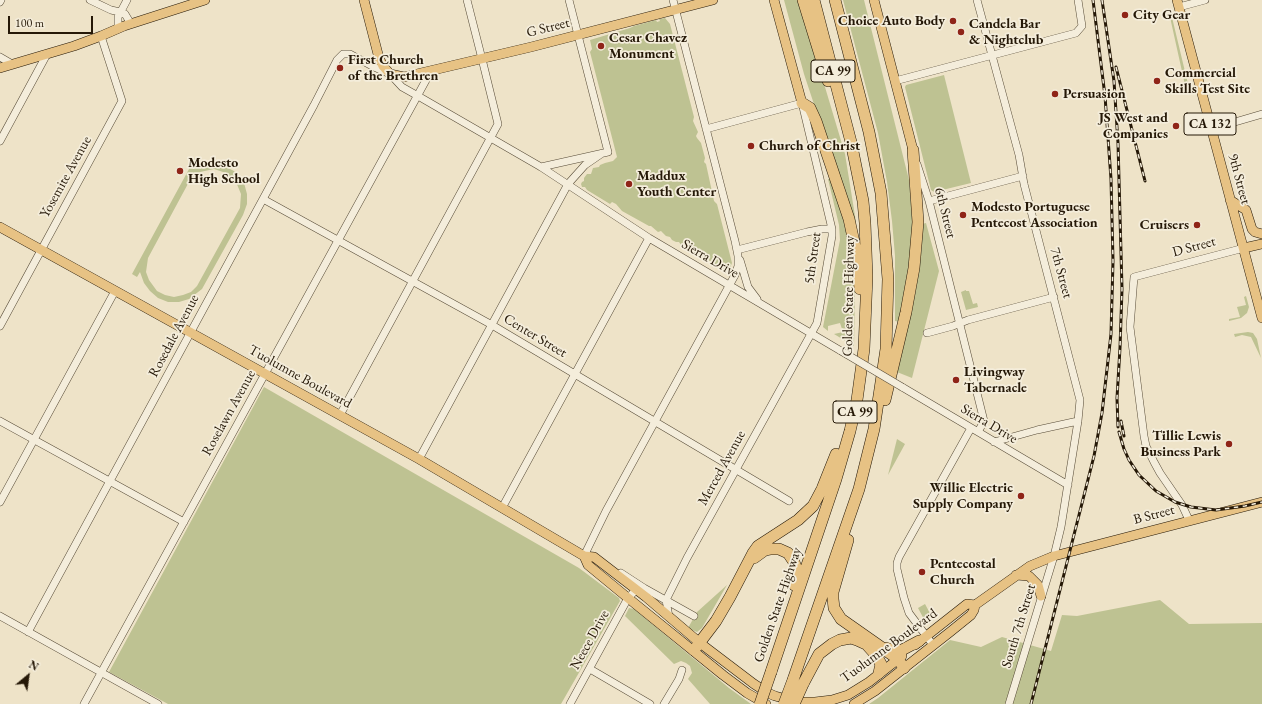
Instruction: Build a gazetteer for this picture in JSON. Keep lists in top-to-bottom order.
{
  "streets": {
    "highway": ["CA 99", "Golden State Highway"],
    "main road": [
      "G Street",
      "CA 132",
      "9th Street",
      "6th Street",
      "D Street",
      "5th Street",
      "Tuolumne Boulevard",
      "B Street"
    ],
    "street": [
      "Yosemite Avenue",
      "Sierra Drive",
      "7th Street",
      "Rosedale Avenue",
      "Center Street",
      "Roselawn Avenue",
      "Merced Avenue",
      "South 7th Street",
      "Neece Drive"
    ]
  },
  "crossings": [
    ["G Street", "Sierra Drive"],
    ["G Street", "Roselawn Avenue"],
    ["Yosemite Avenue", "Tuolumne Boulevard"],
    ["9th Street", "D Street"],
    ["6th Street", "Sierra Drive"],
    ["D Street", "B Street"],
    ["5th Street", "Sierra Drive"],
    ["5th Street", "Merced Avenue"],
    ["Sierra Drive", "7th Street"],
    ["Sierra Drive", "Rosedale Avenue"],
    ["Sierra Drive", "Roselawn Avenue"],
    ["Sierra Drive", "Merced Avenue"],
    ["7th Street", "Tuolumne Boulevard"],
    ["7th Street", "B Street"],
    ["7th Street", "South 7th Street"],
    ["Rosedale Avenue", "Center Street"],
    ["Rosedale Avenue", "Tuolumne Boulevard"],
    ["Center Street", "Roselawn Avenue"],
    ["Center Street", "Merced Avenue"],
    ["Tuolumne Boulevard", "Roselawn Avenue"],
    ["Tuolumne Boulevard", "Merced Avenue"],
    ["Tuolumne Boulevard", "B Street"],
    ["Tuolumne Boulevard", "South 7th Street"],
    ["Tuolumne Boulevard", "Neece Drive"],
    ["B Street", "South 7th Street"]
  ],
  "places": [
    "City Gear",
    "Choice Auto Body",
    "Candela Bar & Nightclub",
    "Cesar Chavez Monument",
    "First Church of the Brethren",
    "Commercial Skills Test Site",
    "Persuasion",
    "JS West and Companies",
    "Church of Christ",
    "Modesto High School",
    "Maddux Youth Center",
    "Modesto Portuguese Pentecost Association",
    "Cruisers",
    "Livingway Tabernacle",
    "Tillie Lewis Business Park",
    "Willie Electric Supply Company",
    "Pentecostal Church"
  ],
  "scale_bar": "100 m",
  "north": "top right"
}
